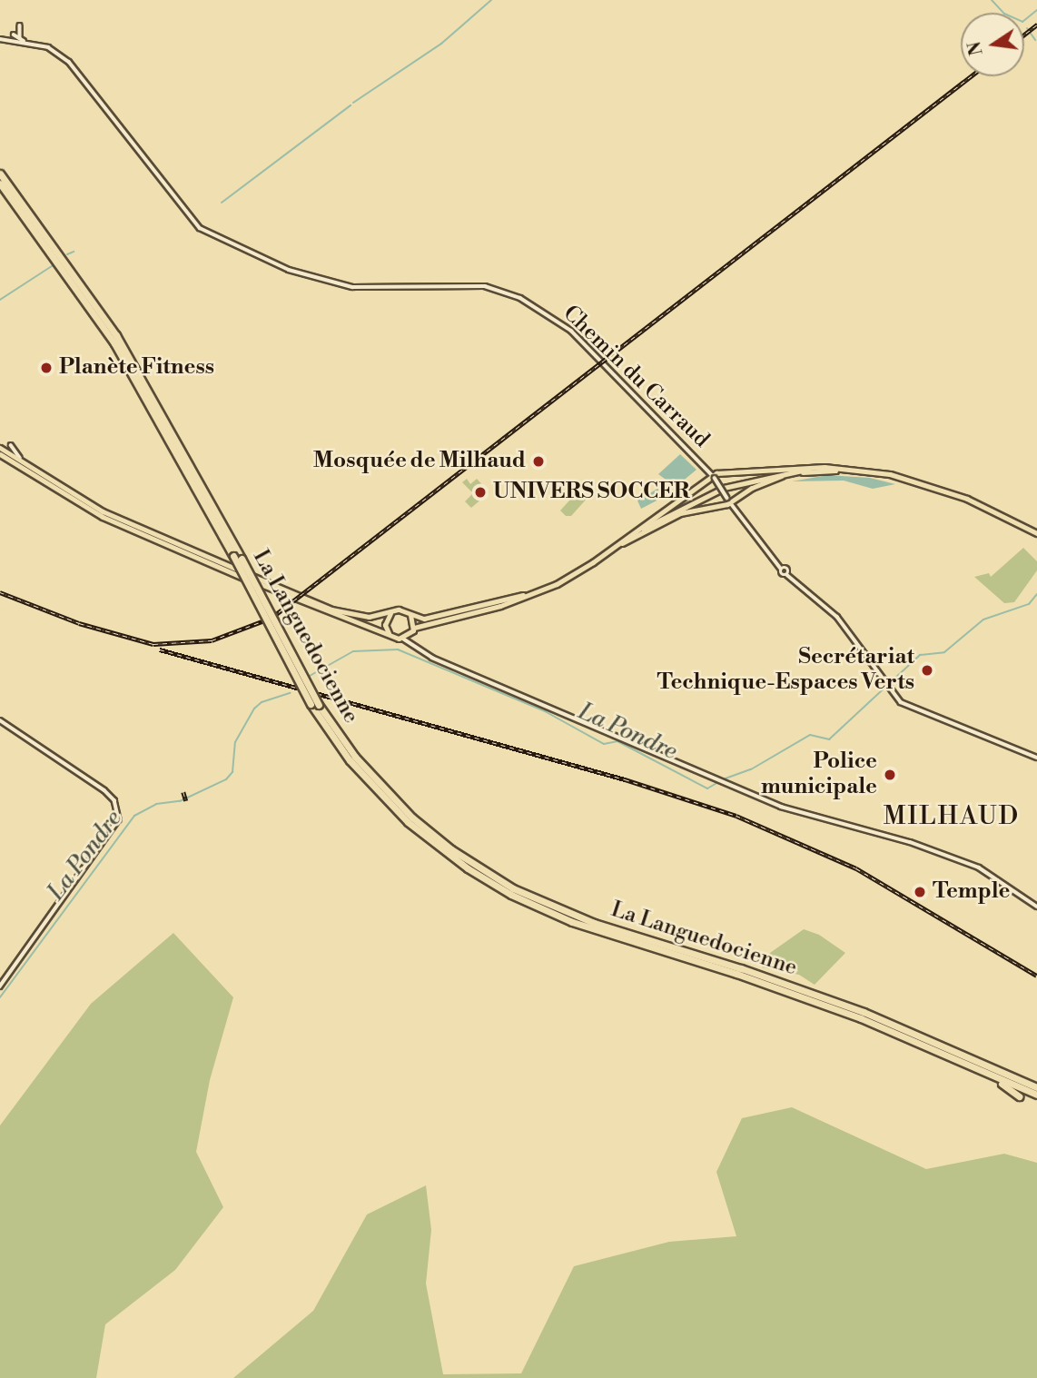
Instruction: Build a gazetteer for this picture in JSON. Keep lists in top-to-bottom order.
{
  "streets": {
    "highway": ["La Languedocienne"],
    "street": ["Chemin du Carraud"]
  },
  "districts": ["MILHAUD"],
  "water": ["La Pondre"],
  "places": [
    "Planète Fitness",
    "Mosquée de Milhaud",
    "UNIVERS SOCCER",
    "Secrétariat Technique-Espaces Verts",
    "Police municipale",
    "Temple"
  ],
  "north": "left"
}
